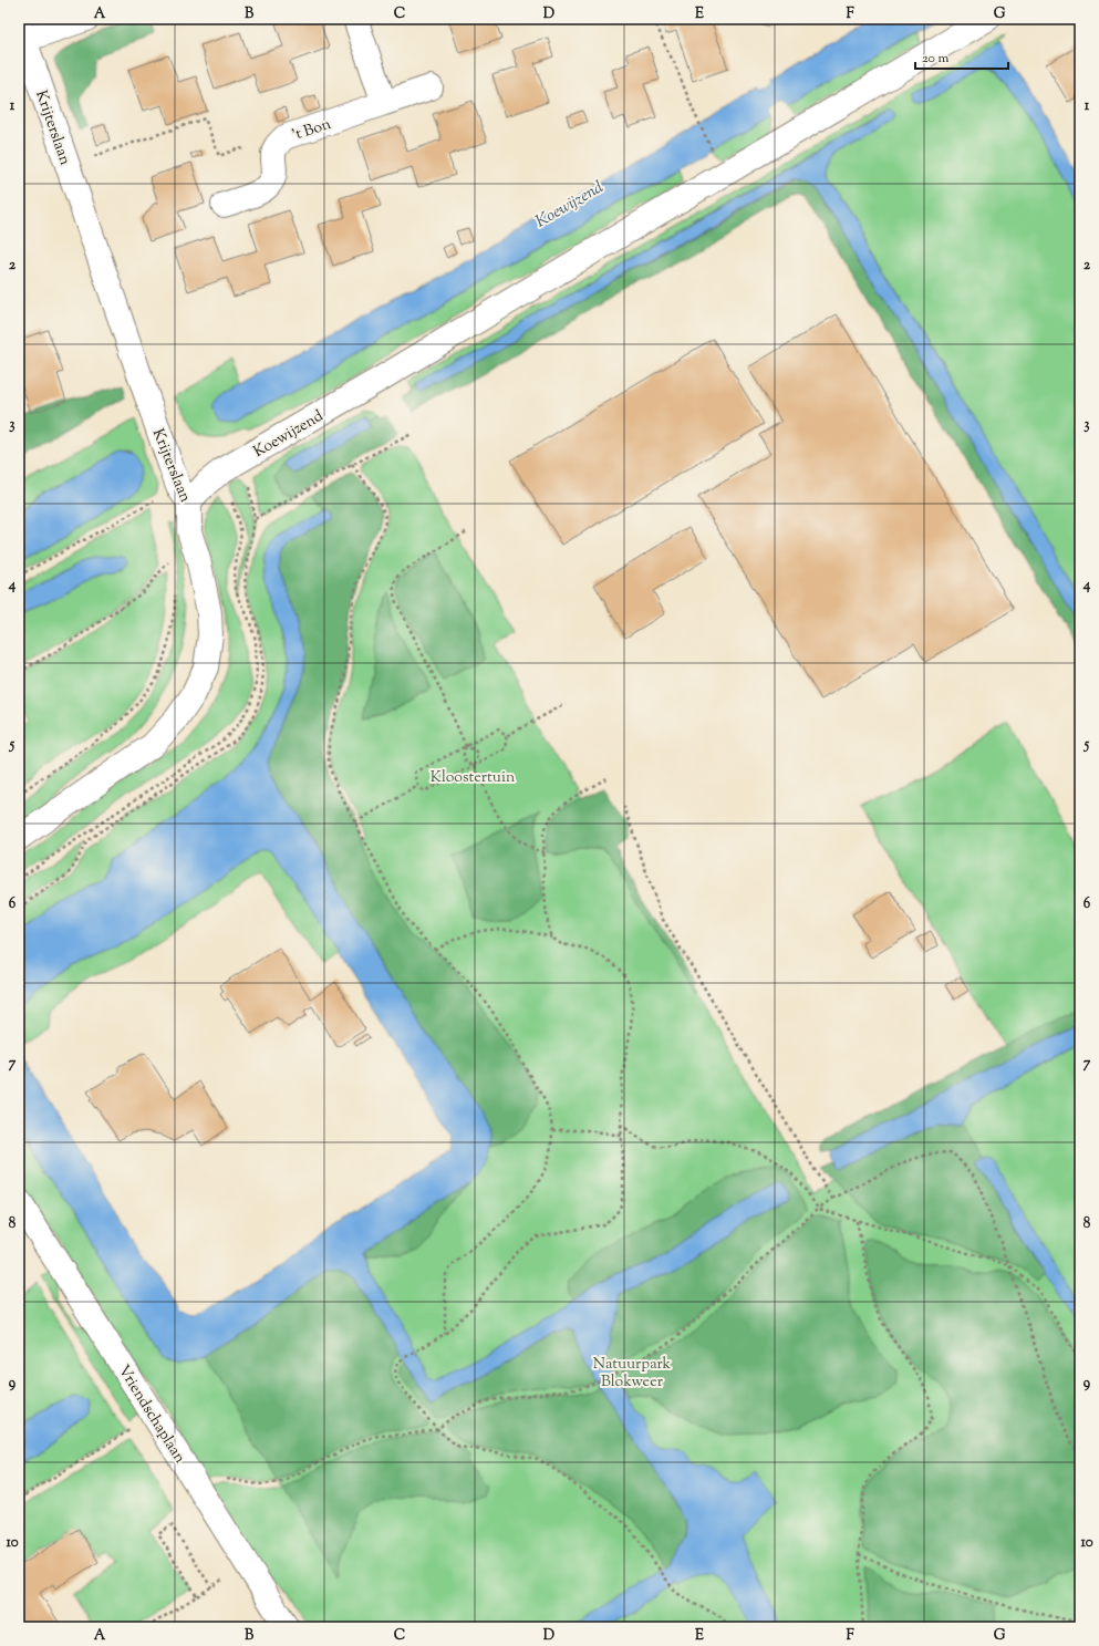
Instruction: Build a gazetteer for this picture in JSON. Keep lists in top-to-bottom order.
{
  "streets": {
    "street": [
      "Krijterslaan",
      "'t Bon",
      "Koewijzend",
      "Vriendschaplaan"
    ]
  },
  "crossings": [
    ["Krijterslaan", "Koewijzend"]
  ],
  "water": ["Koewijzend"],
  "parks": ["Kloostertuin", "Natuurpark Blokweer"],
  "scale_bar": "20 m",
  "grid": {
    "columns": [
      "A",
      "B",
      "C",
      "D",
      "E",
      "F",
      "G"
    ],
    "rows": [
      "1",
      "2",
      "3",
      "4",
      "5",
      "6",
      "7",
      "8",
      "9",
      "10"
    ]
  }
}
